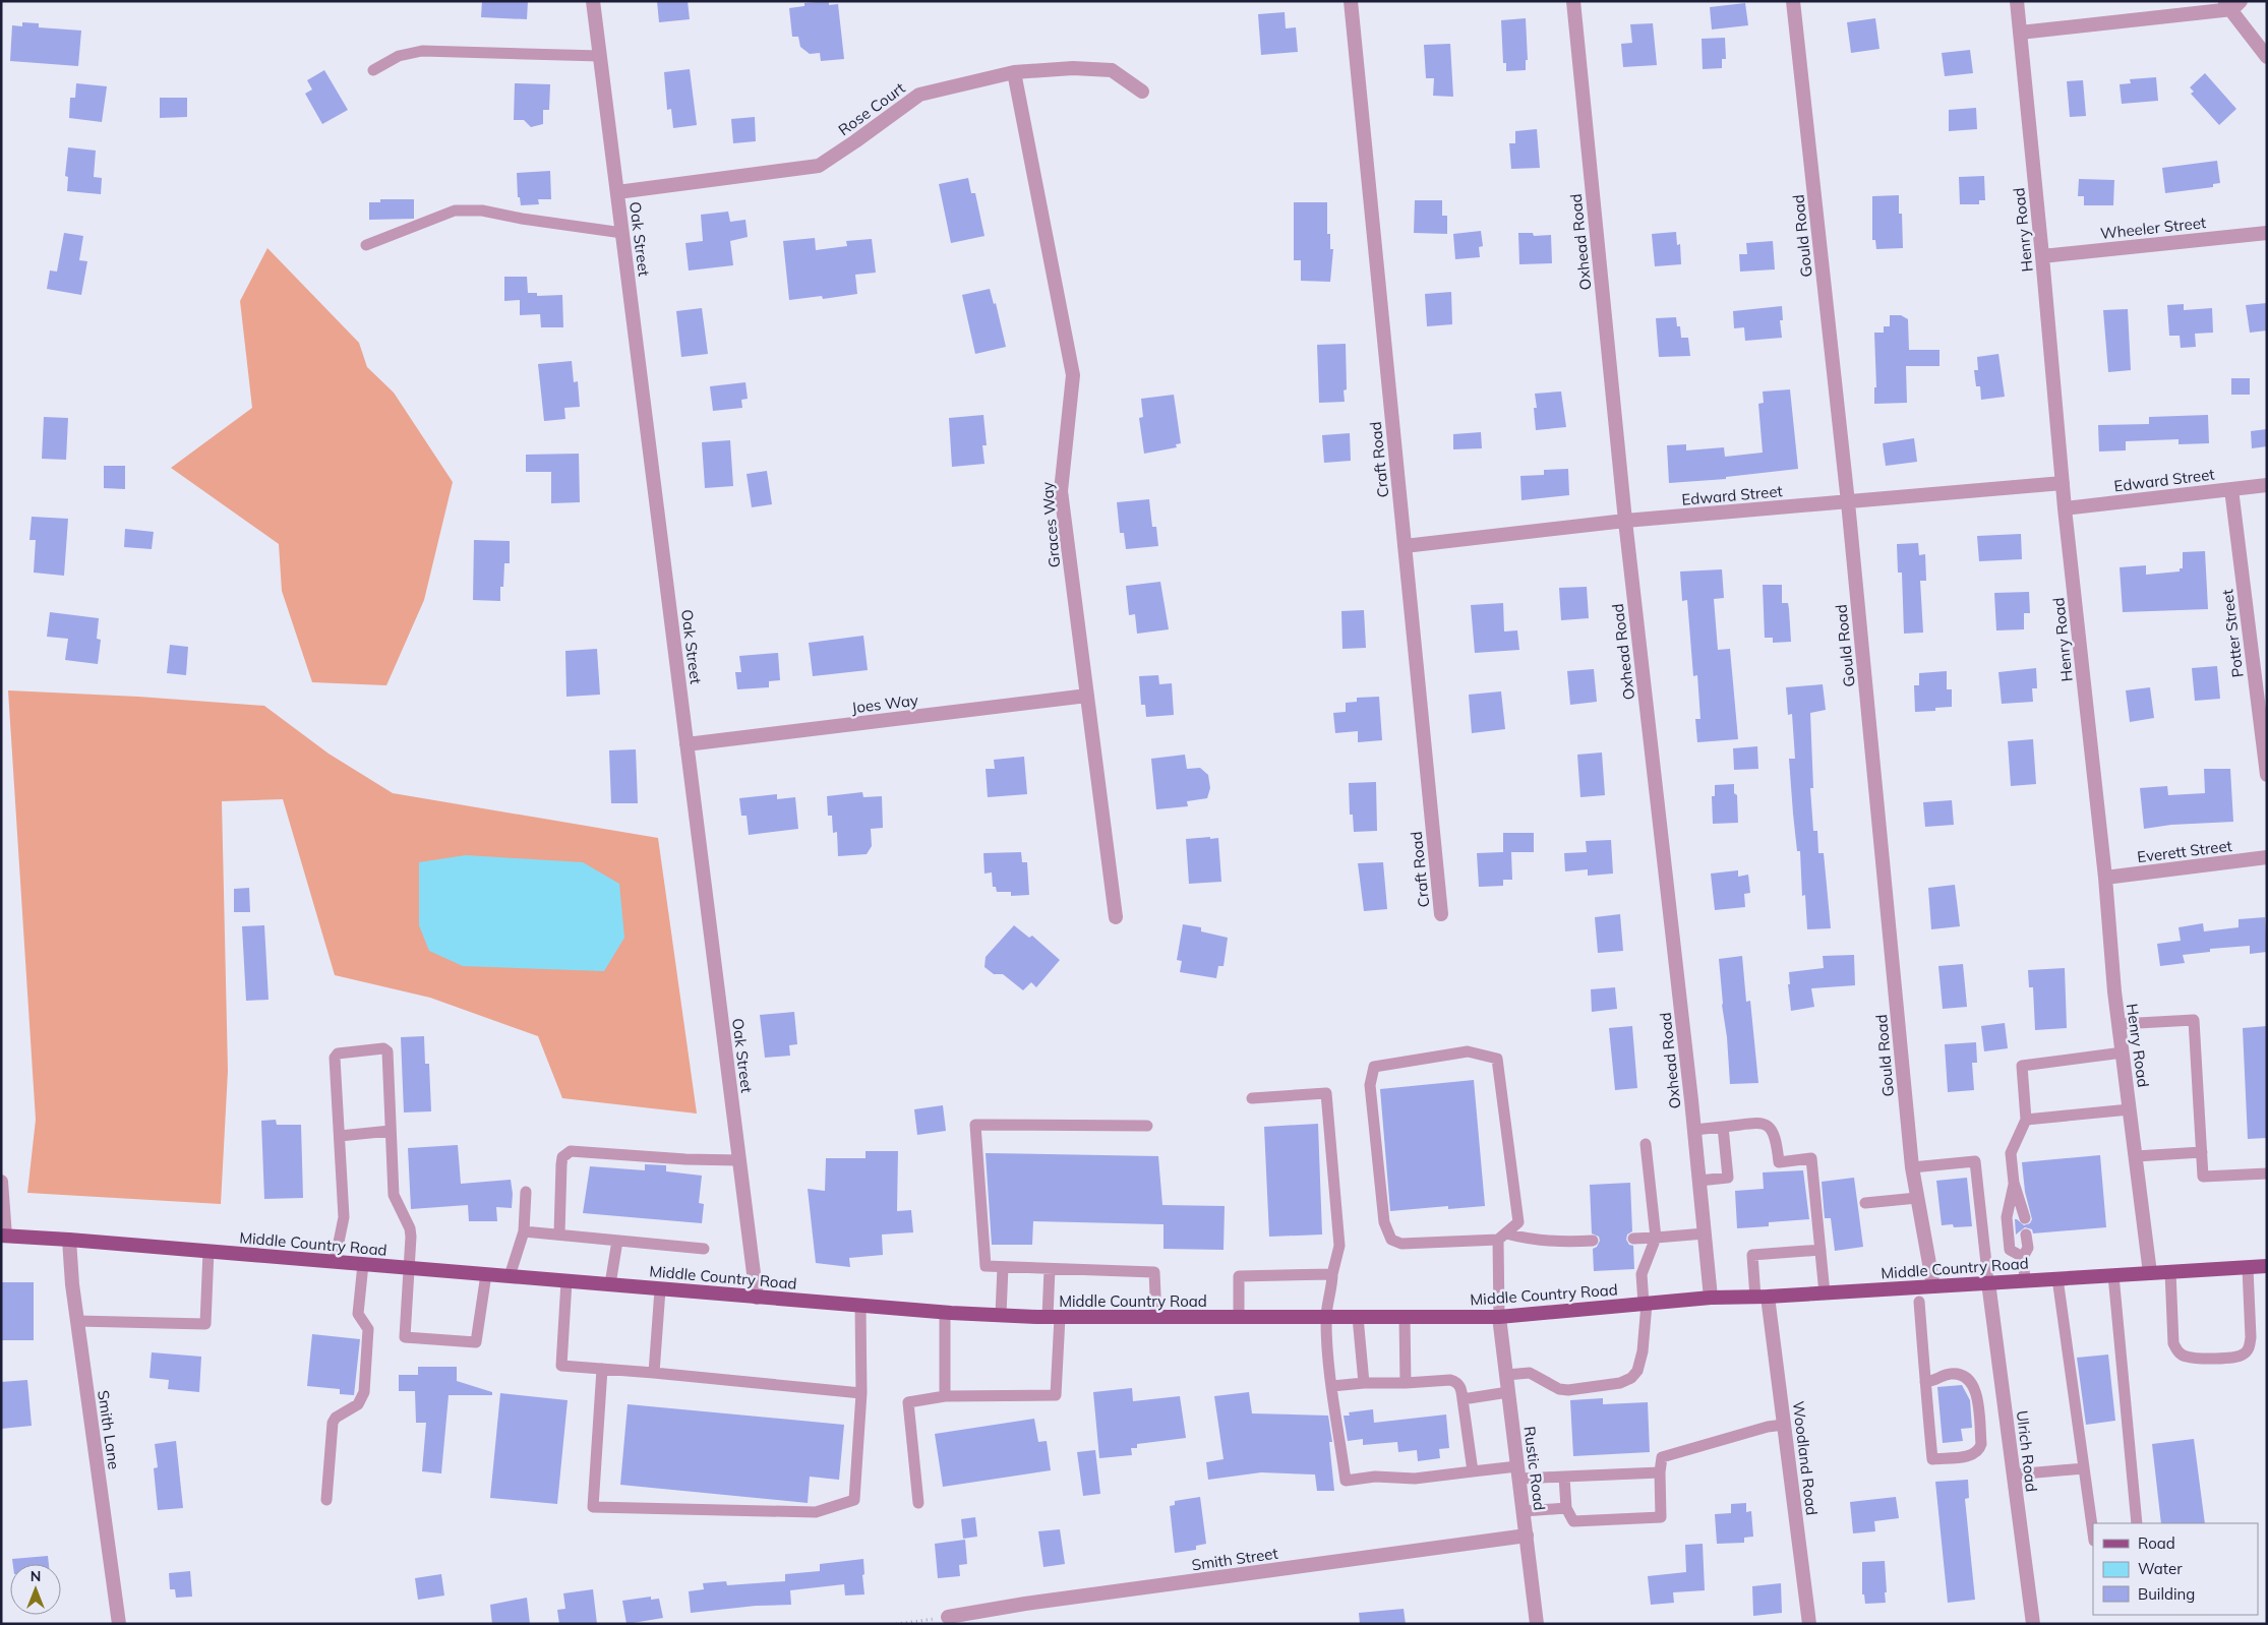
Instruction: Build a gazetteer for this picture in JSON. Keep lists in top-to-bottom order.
{
  "streets": {
    "main road": ["Middle Country Road"],
    "street": [
      "Rose Court",
      "Wheeler Street",
      "Henry Road",
      "Gould Road",
      "Oak Street",
      "Oxhead Road",
      "Craft Road",
      "Edward Street",
      "Graces Way",
      "Potter Street",
      "Joes Way",
      "Everett Street",
      "Smith Lane",
      "Ulrich Road",
      "Woodland Road",
      "Rustic Road",
      "Smith Street"
    ]
  },
  "crossings": [
    ["Rose Court", "Oak Street"],
    ["Rose Court", "Graces Way"],
    ["Wheeler Street", "Henry Road"],
    ["Henry Road", "Edward Street"],
    ["Henry Road", "Everett Street"],
    ["Henry Road", "Middle Country Road"],
    ["Gould Road", "Edward Street"],
    ["Gould Road", "Middle Country Road"],
    ["Oak Street", "Joes Way"],
    ["Oak Street", "Middle Country Road"],
    ["Oxhead Road", "Edward Street"],
    ["Oxhead Road", "Middle Country Road"],
    ["Craft Road", "Edward Street"],
    ["Edward Street", "Potter Street"],
    ["Graces Way", "Joes Way"],
    ["Middle Country Road", "Smith Lane"],
    ["Middle Country Road", "Ulrich Road"],
    ["Middle Country Road", "Woodland Road"],
    ["Middle Country Road", "Rustic Road"],
    ["Rustic Road", "Smith Street"]
  ],
  "legend": ["Road", "Water", "Building"],
  "north": "top"
}
